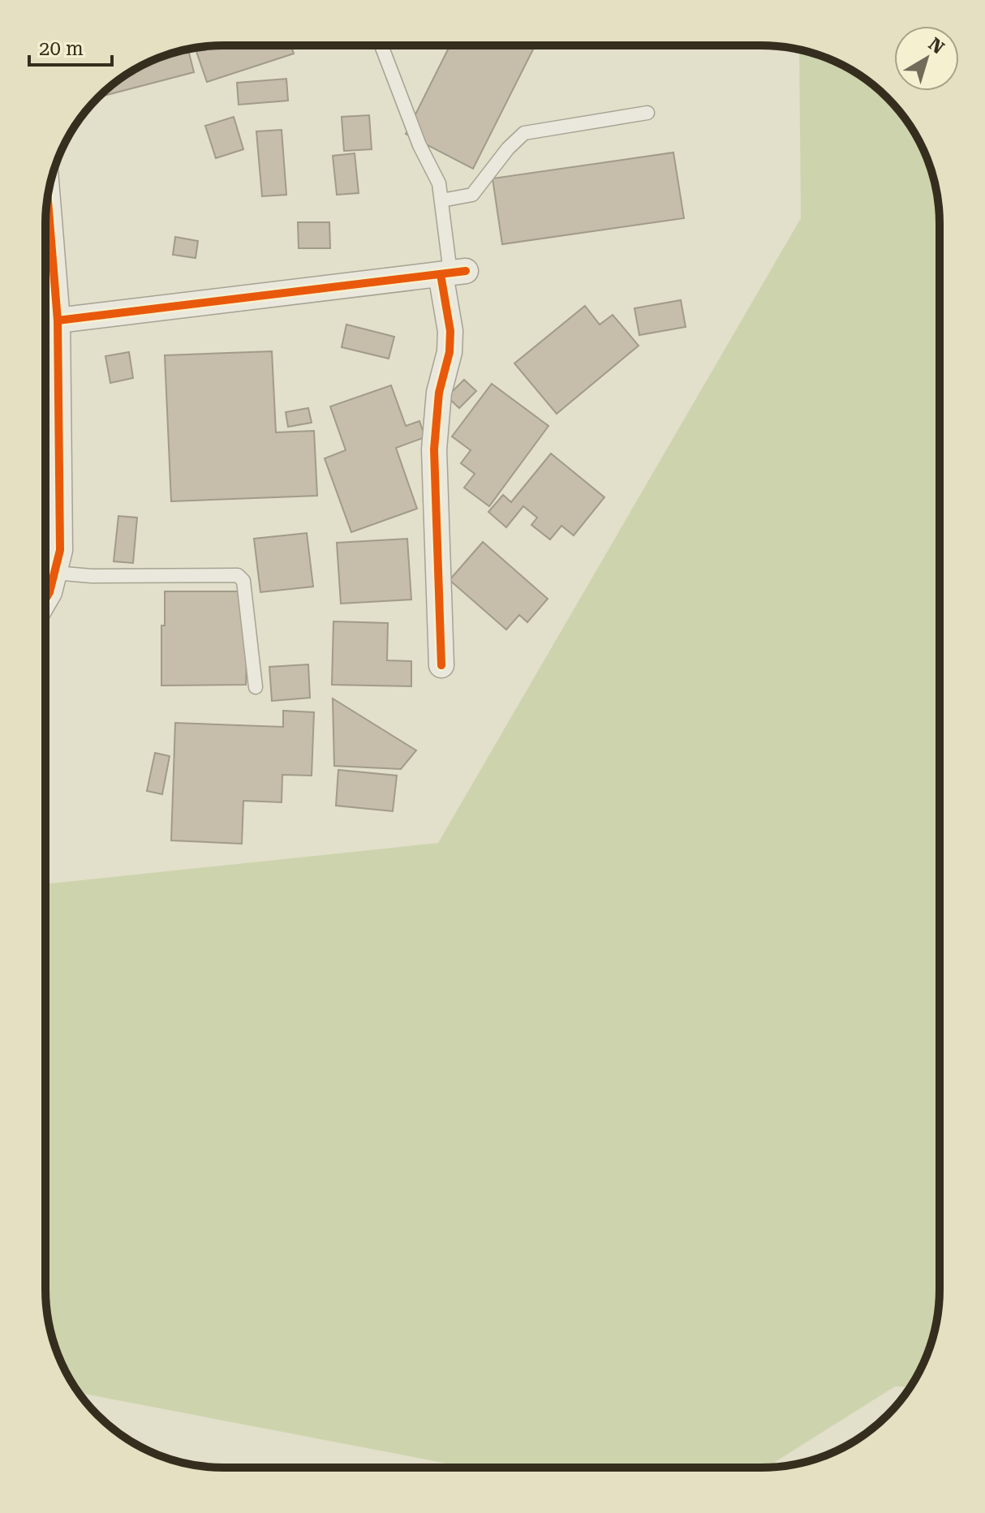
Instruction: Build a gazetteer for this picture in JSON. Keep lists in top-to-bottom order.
{
  "scale_bar": "20 m",
  "north": "top right"
}
